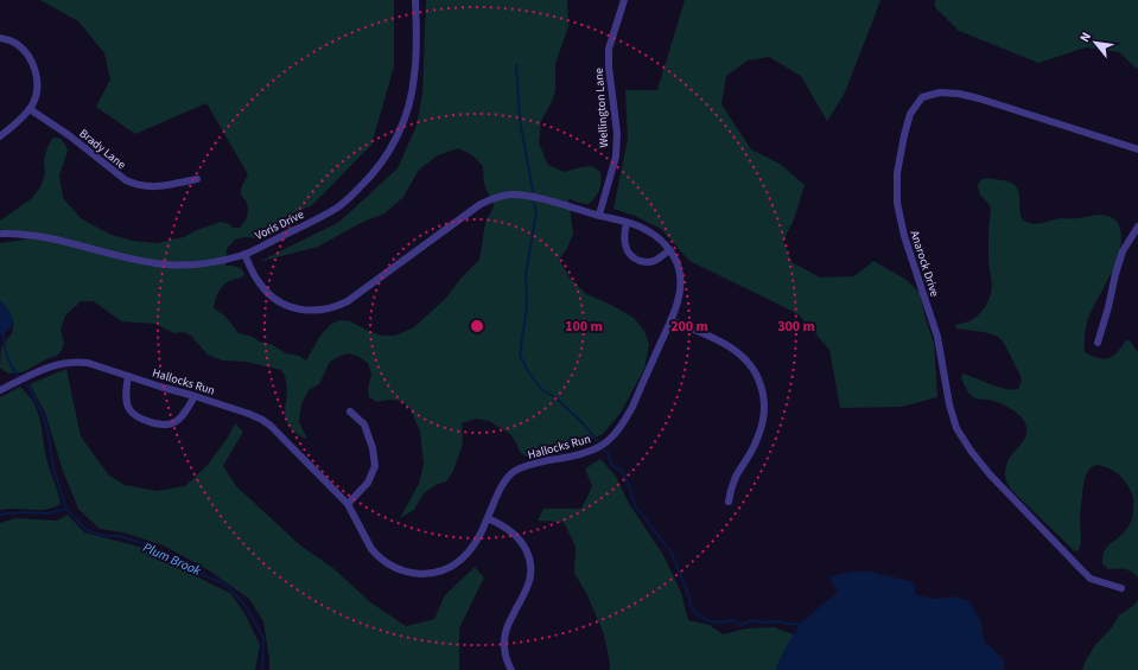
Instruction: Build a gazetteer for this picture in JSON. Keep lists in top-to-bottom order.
{
  "streets": {
    "street": [
      "Wellington Lane",
      "Brady Lane",
      "Voris Drive",
      "Anarock Drive",
      "Hallocks Run"
    ]
  },
  "crossings": [
    ["Wellington Lane", "Hallocks Run"],
    ["Voris Drive", "Hallocks Run"]
  ],
  "water": ["Plum Brook"],
  "north": "top left",
  "rings": ["100 m", "200 m", "300 m"]
}
